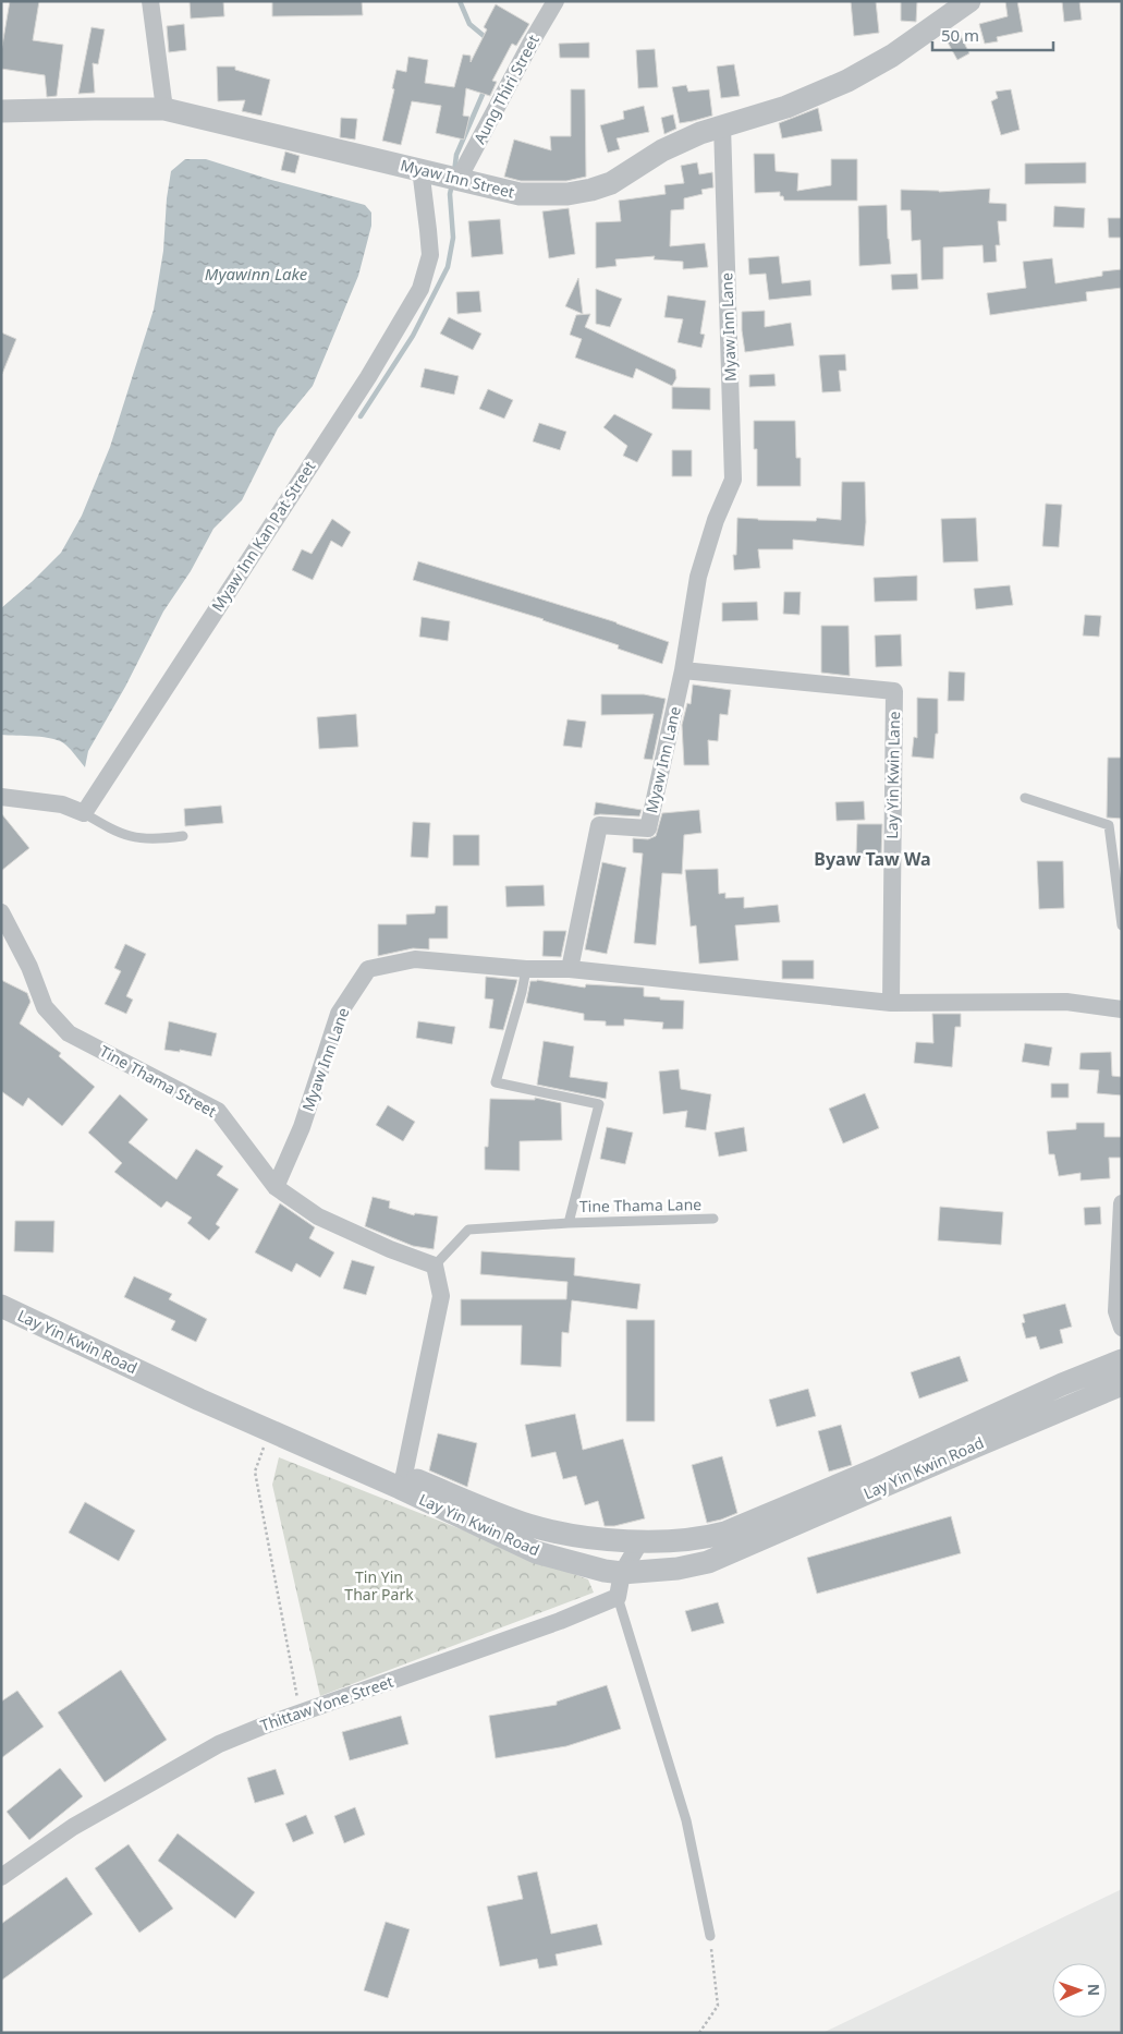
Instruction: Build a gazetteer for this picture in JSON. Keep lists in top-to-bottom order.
{
  "streets": {
    "street": [
      "Aung Thiri Street",
      "Myaw Inn Street",
      "Myaw Inn Lane",
      "Myaw Inn Kan Pat Street",
      "Lay Yin Kwin Lane",
      "Tine Thama Street",
      "Lay Yin Kwin Road",
      "Thittaw Yone Street"
    ],
    "lane": ["Tine Thama Lane"]
  },
  "crossings": [
    ["Aung Thiri Street", "Myaw Inn Street"],
    ["Myaw Inn Street", "Myaw Inn Lane"],
    ["Myaw Inn Street", "Myaw Inn Kan Pat Street"],
    ["Myaw Inn Lane", "Lay Yin Kwin Lane"],
    ["Myaw Inn Lane", "Tine Thama Street"],
    ["Myaw Inn Lane", "Tine Thama Lane"],
    ["Tine Thama Street", "Tine Thama Lane"]
  ],
  "districts": ["Byaw Taw Wa"],
  "water": ["Myawinn Lake"],
  "parks": ["Tin Yin Thar Park"],
  "scale_bar": "50 m",
  "north": "right"
}
